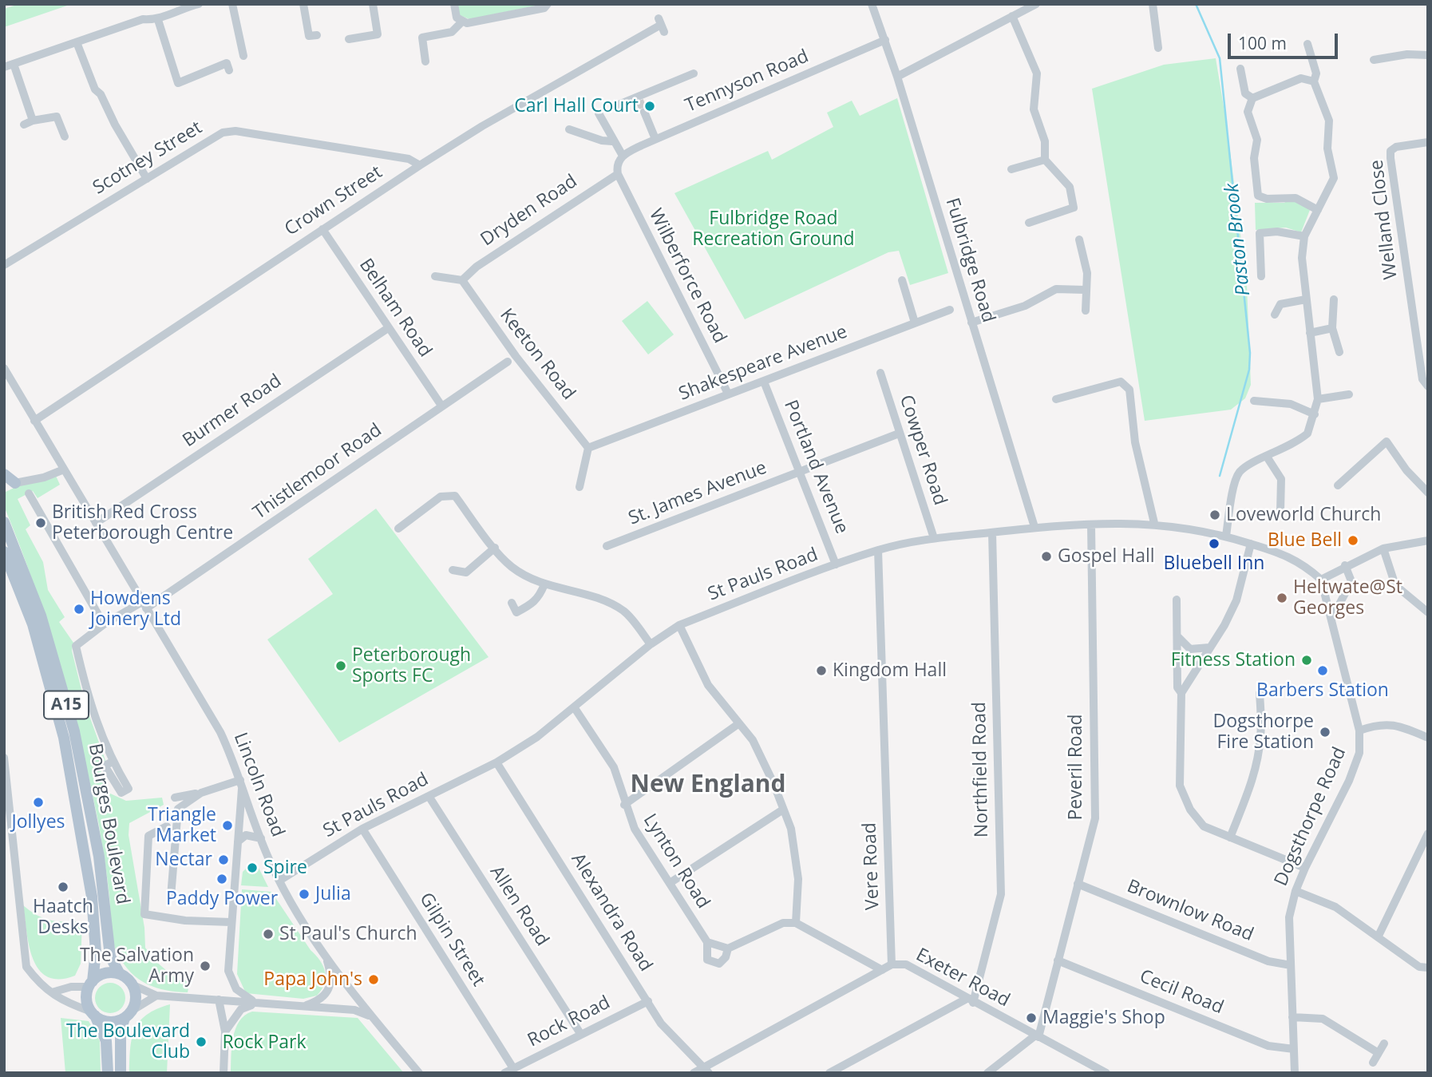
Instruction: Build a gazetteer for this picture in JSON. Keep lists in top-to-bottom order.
{
  "streets": {
    "main road": ["A15", "Bourges Boulevard"],
    "street": [
      "Tennyson Road",
      "Scotney Street",
      "Crown Street",
      "Dryden Road",
      "Welland Close",
      "Fulbridge Road",
      "Wilberforce Road",
      "Belham Road",
      "Keeton Road",
      "Shakespeare Avenue",
      "Burmer Road",
      "Cowper Road",
      "Portland Avenue",
      "Thistlemoor Road",
      "St. James Avenue",
      "St Pauls Road",
      "Peveril Road",
      "Northfield Road",
      "Lincoln Road",
      "Dogsthorpe Road",
      "Lynton Road",
      "Vere Road",
      "Allen Road",
      "Brownlow Road",
      "Alexandra Road",
      "Gilpin Street",
      "Exeter Road",
      "Cecil Road",
      "Rock Road"
    ]
  },
  "crossings": [
    ["Tennyson Road", "Fulbridge Road"],
    ["Scotney Street", "Crown Street"],
    ["Crown Street", "Belham Road"],
    ["Crown Street", "Lincoln Road"],
    ["Dryden Road", "Wilberforce Road"],
    ["Dryden Road", "Keeton Road"],
    ["Fulbridge Road", "St Pauls Road"],
    ["Wilberforce Road", "Shakespeare Avenue"],
    ["Belham Road", "Burmer Road"],
    ["Belham Road", "Thistlemoor Road"],
    ["Keeton Road", "Shakespeare Avenue"],
    ["Shakespeare Avenue", "Portland Avenue"],
    ["Burmer Road", "Lincoln Road"],
    ["Cowper Road", "St. James Avenue"],
    ["Cowper Road", "St Pauls Road"],
    ["Portland Avenue", "St. James Avenue"],
    ["Portland Avenue", "St Pauls Road"],
    ["Thistlemoor Road", "Lincoln Road"],
    ["St Pauls Road", "Peveril Road"],
    ["St Pauls Road", "Northfield Road"],
    ["St Pauls Road", "Lincoln Road"],
    ["St Pauls Road", "Dogsthorpe Road"],
    ["St Pauls Road", "Lynton Road"],
    ["St Pauls Road", "Vere Road"],
    ["St Pauls Road", "Allen Road"],
    ["St Pauls Road", "Alexandra Road"],
    ["St Pauls Road", "Gilpin Street"],
    ["Peveril Road", "Brownlow Road"],
    ["Peveril Road", "Exeter Road"],
    ["Peveril Road", "Cecil Road"],
    ["Northfield Road", "Exeter Road"],
    ["Dogsthorpe Road", "Brownlow Road"],
    ["Dogsthorpe Road", "Cecil Road"],
    ["Vere Road", "Exeter Road"],
    ["Allen Road", "Rock Road"],
    ["Alexandra Road", "Rock Road"],
    ["Gilpin Street", "Rock Road"]
  ],
  "districts": ["New England"],
  "water": ["Paston Brook"],
  "parks": ["Fulbridge Road Recreation Ground", "Rock Park"],
  "places": [
    "Carl Hall Court",
    "Loveworld Church",
    "British Red Cross Peterborough Centre",
    "Blue Bell",
    "Bluebell Inn",
    "Gospel Hall",
    "Heltwate@St Georges",
    "Howdens Joinery Ltd",
    "Fitness Station",
    "Peterborough Sports FC",
    "Kingdom Hall",
    "Barbers Station",
    "Dogsthorpe Fire Station",
    "Jollyes",
    "Triangle Market",
    "Nectar",
    "Spire",
    "Paddy Power",
    "Haatch Desks",
    "Julia",
    "St Paul's Church",
    "The Salvation Army",
    "Papa John's",
    "Maggie's Shop",
    "The Boulevard Club"
  ],
  "scale_bar": "100 m"
}
